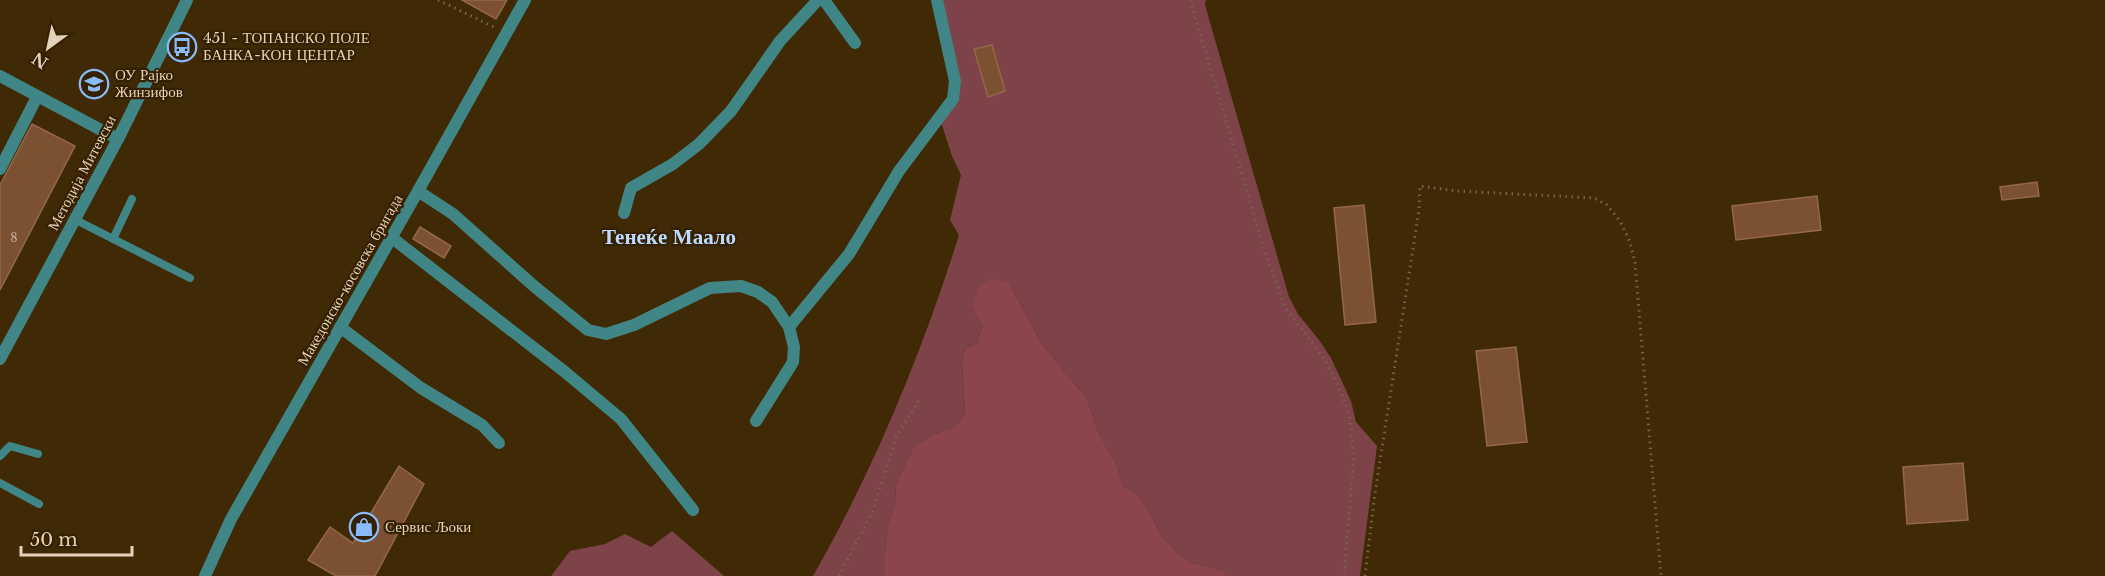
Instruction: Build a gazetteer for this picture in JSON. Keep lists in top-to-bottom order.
{
  "streets": {
    "street": ["Методија Митевски", "Македонско-косовска бригада"]
  },
  "districts": ["Тенеќе Маало"],
  "places": {
    "bus stop": ["451 - ТОПАНСКО ПОЛЕ БАНКА-КОН ЦЕНТАР"],
    "school or university": ["ОУ Рајко Жинзифов"],
    "shop": ["Сервис Љоки"]
  },
  "house_numbers": ["8"],
  "scale_bar": "50 m",
  "north": "bottom left"
}
